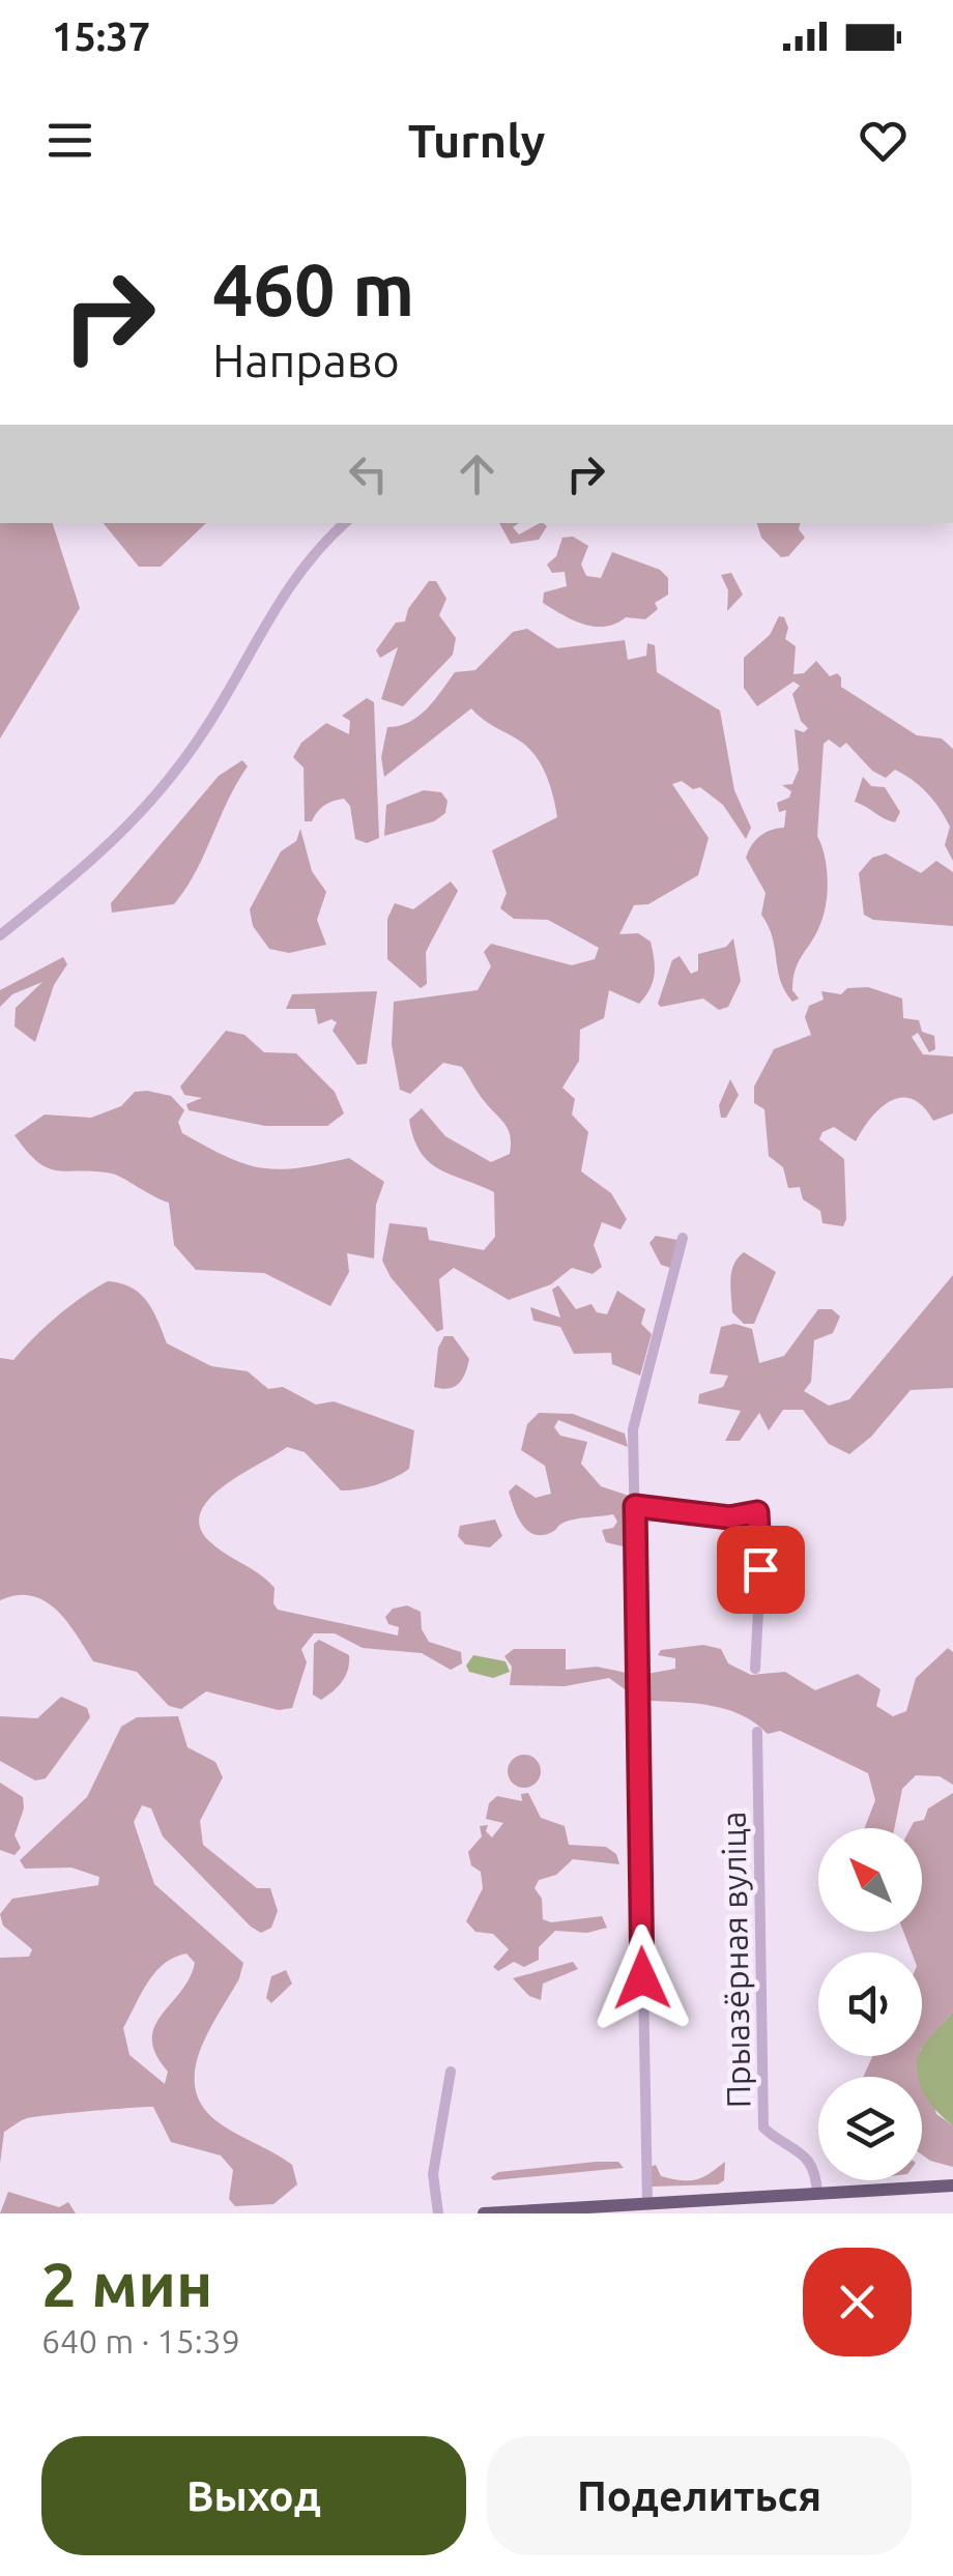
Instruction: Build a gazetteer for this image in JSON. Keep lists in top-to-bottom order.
{
  "streets": {
    "street": ["Прыазёрная вуліца"]
  },
  "north": "top left",
  "page": {
    "status": "15:37",
    "header": "Turnly",
    "turn": ["460 m", "Направо"],
    "heading": ["2 мин", "640 m · 15:39"],
    "buttons": ["Выход", "Поделиться"]
  }
}
